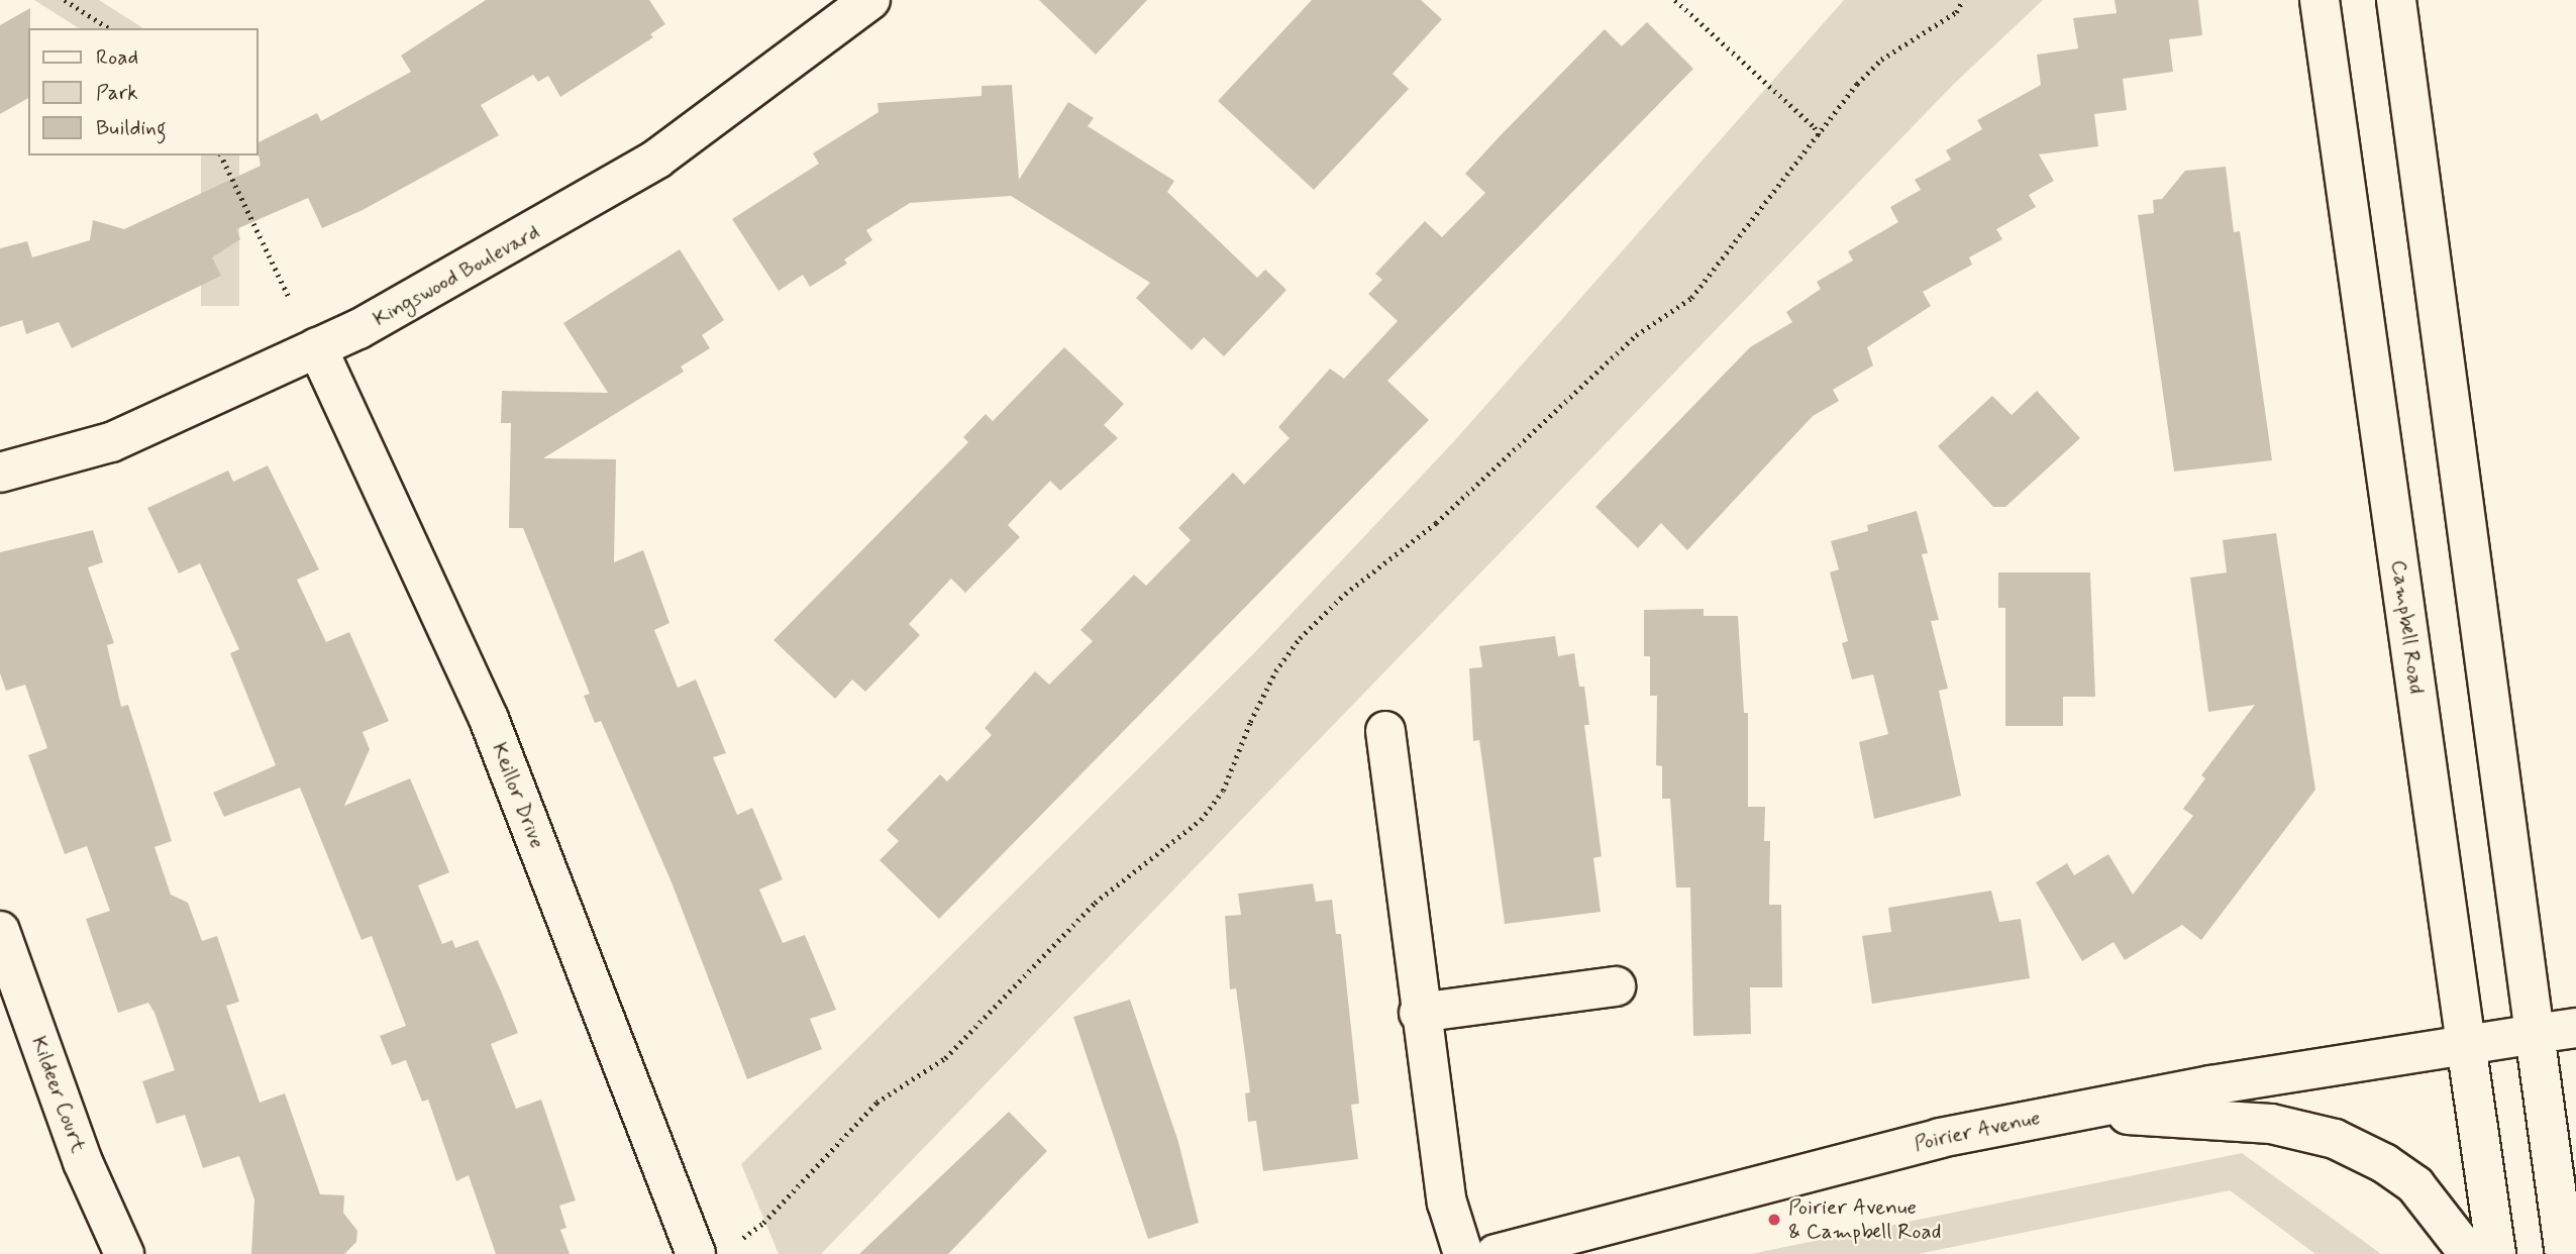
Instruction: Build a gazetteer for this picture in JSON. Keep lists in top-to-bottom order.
{
  "streets": {
    "street": [
      "Kingswood Boulevard",
      "Campbell Road",
      "Keillor Drive",
      "Kildeer Court",
      "Poirier Avenue"
    ]
  },
  "crossings": [
    ["Kingswood Boulevard", "Keillor Drive"],
    ["Campbell Road", "Poirier Avenue"]
  ],
  "places": ["Poirier Avenue & Campbell Road"],
  "legend": ["Road", "Park", "Building"]
}
